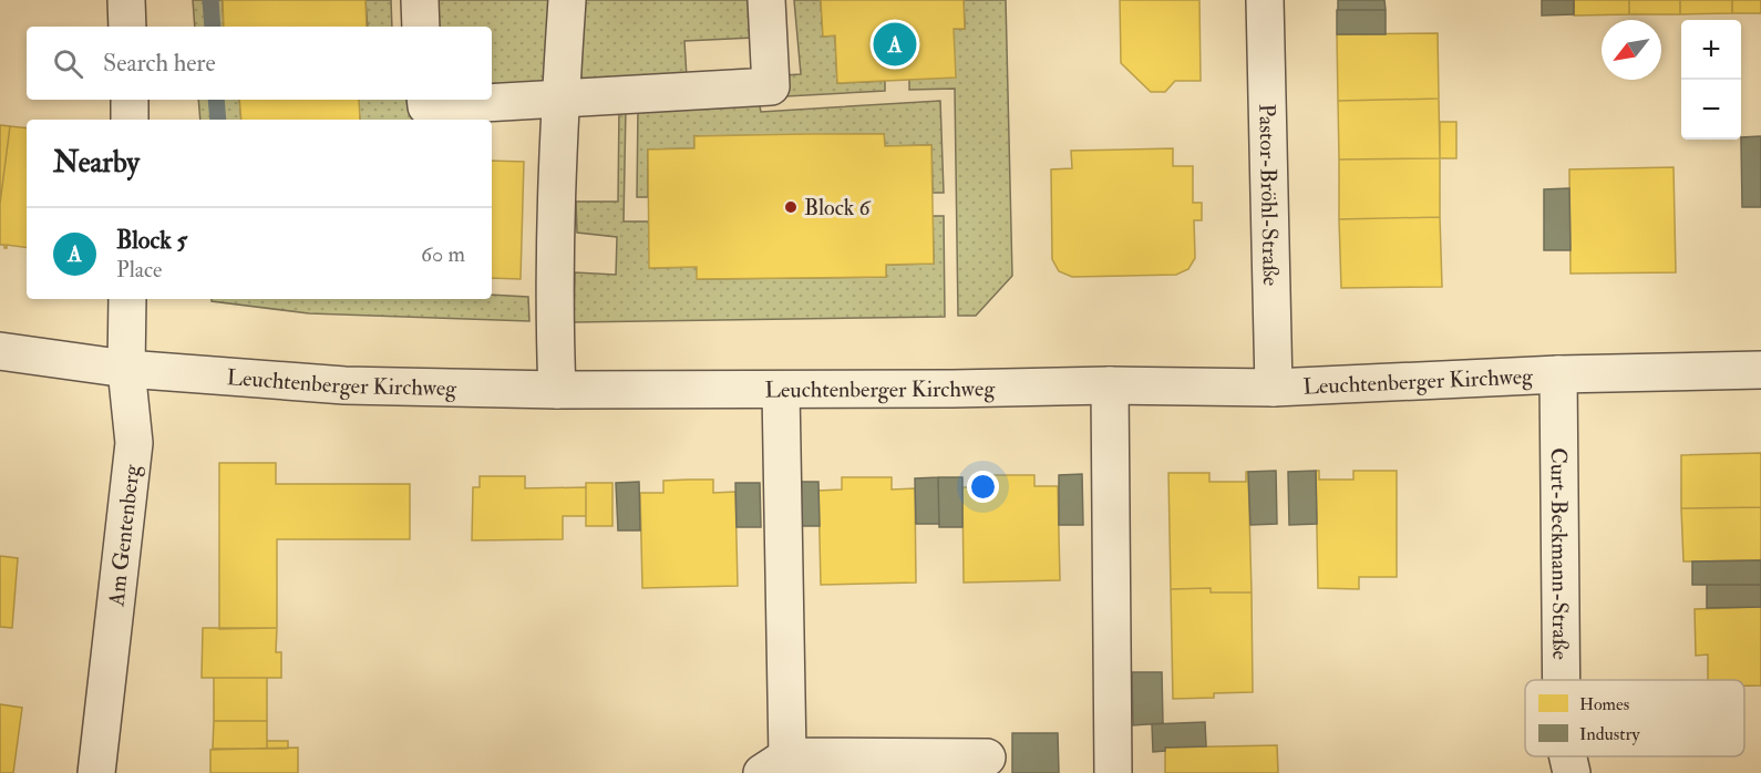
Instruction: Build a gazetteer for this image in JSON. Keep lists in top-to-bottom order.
{
  "streets": {
    "street": [
      "Pastor-Bröhl-Straße",
      "Leuchtenberger Kirchweg",
      "Am Gentenberg",
      "Curt-Beckmann-Straße"
    ]
  },
  "crossings": [
    ["Pastor-Bröhl-Straße", "Leuchtenberger Kirchweg"],
    ["Leuchtenberger Kirchweg", "Am Gentenberg"],
    ["Leuchtenberger Kirchweg", "Curt-Beckmann-Straße"]
  ],
  "places": ["Block 6"],
  "legend": ["Homes", "Industry"],
  "north": "bottom left",
  "page": {
    "map_buttons": ["+", "−"],
    "pins": "A",
    "search": "Search here",
    "heading": "Nearby",
    "list": [
      {
        "mark": "A",
        "name": "Block 5",
        "note": "Place",
        "value": "60 m"
      }
    ]
  }
}
